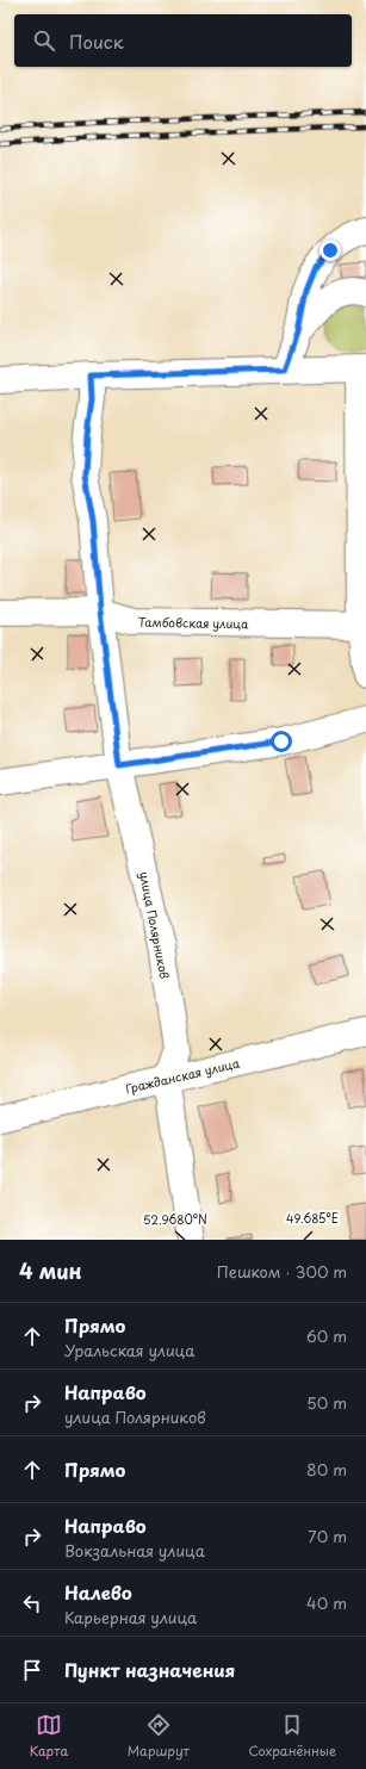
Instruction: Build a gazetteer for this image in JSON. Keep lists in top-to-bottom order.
{
  "streets": {
    "street": ["Тамбовская улица", "улица Полярников", "Гражданская улица"]
  },
  "crossings": [
    ["Тамбовская улица", "улица Полярников"],
    ["улица Полярников", "Гражданская улица"]
  ],
  "page": {
    "search": "Поиск",
    "heading": ["4 мин", "Пешком · 300 m"],
    "list": [
      ["Прямо", "Уральская улица", "60 m"],
      ["Направо", "улица Полярников", "50 m"],
      ["Прямо", "80 m"],
      ["Направо", "Вокзальная улица", "70 m"],
      ["Налево", "Карьерная улица", "40 m"],
      "Пункт назначения"
    ],
    "nav": ["Карта", "Маршрут", "Сохранённые"]
  },
  "coordinates": ["49.685°E", "52.9680°N"]
}
